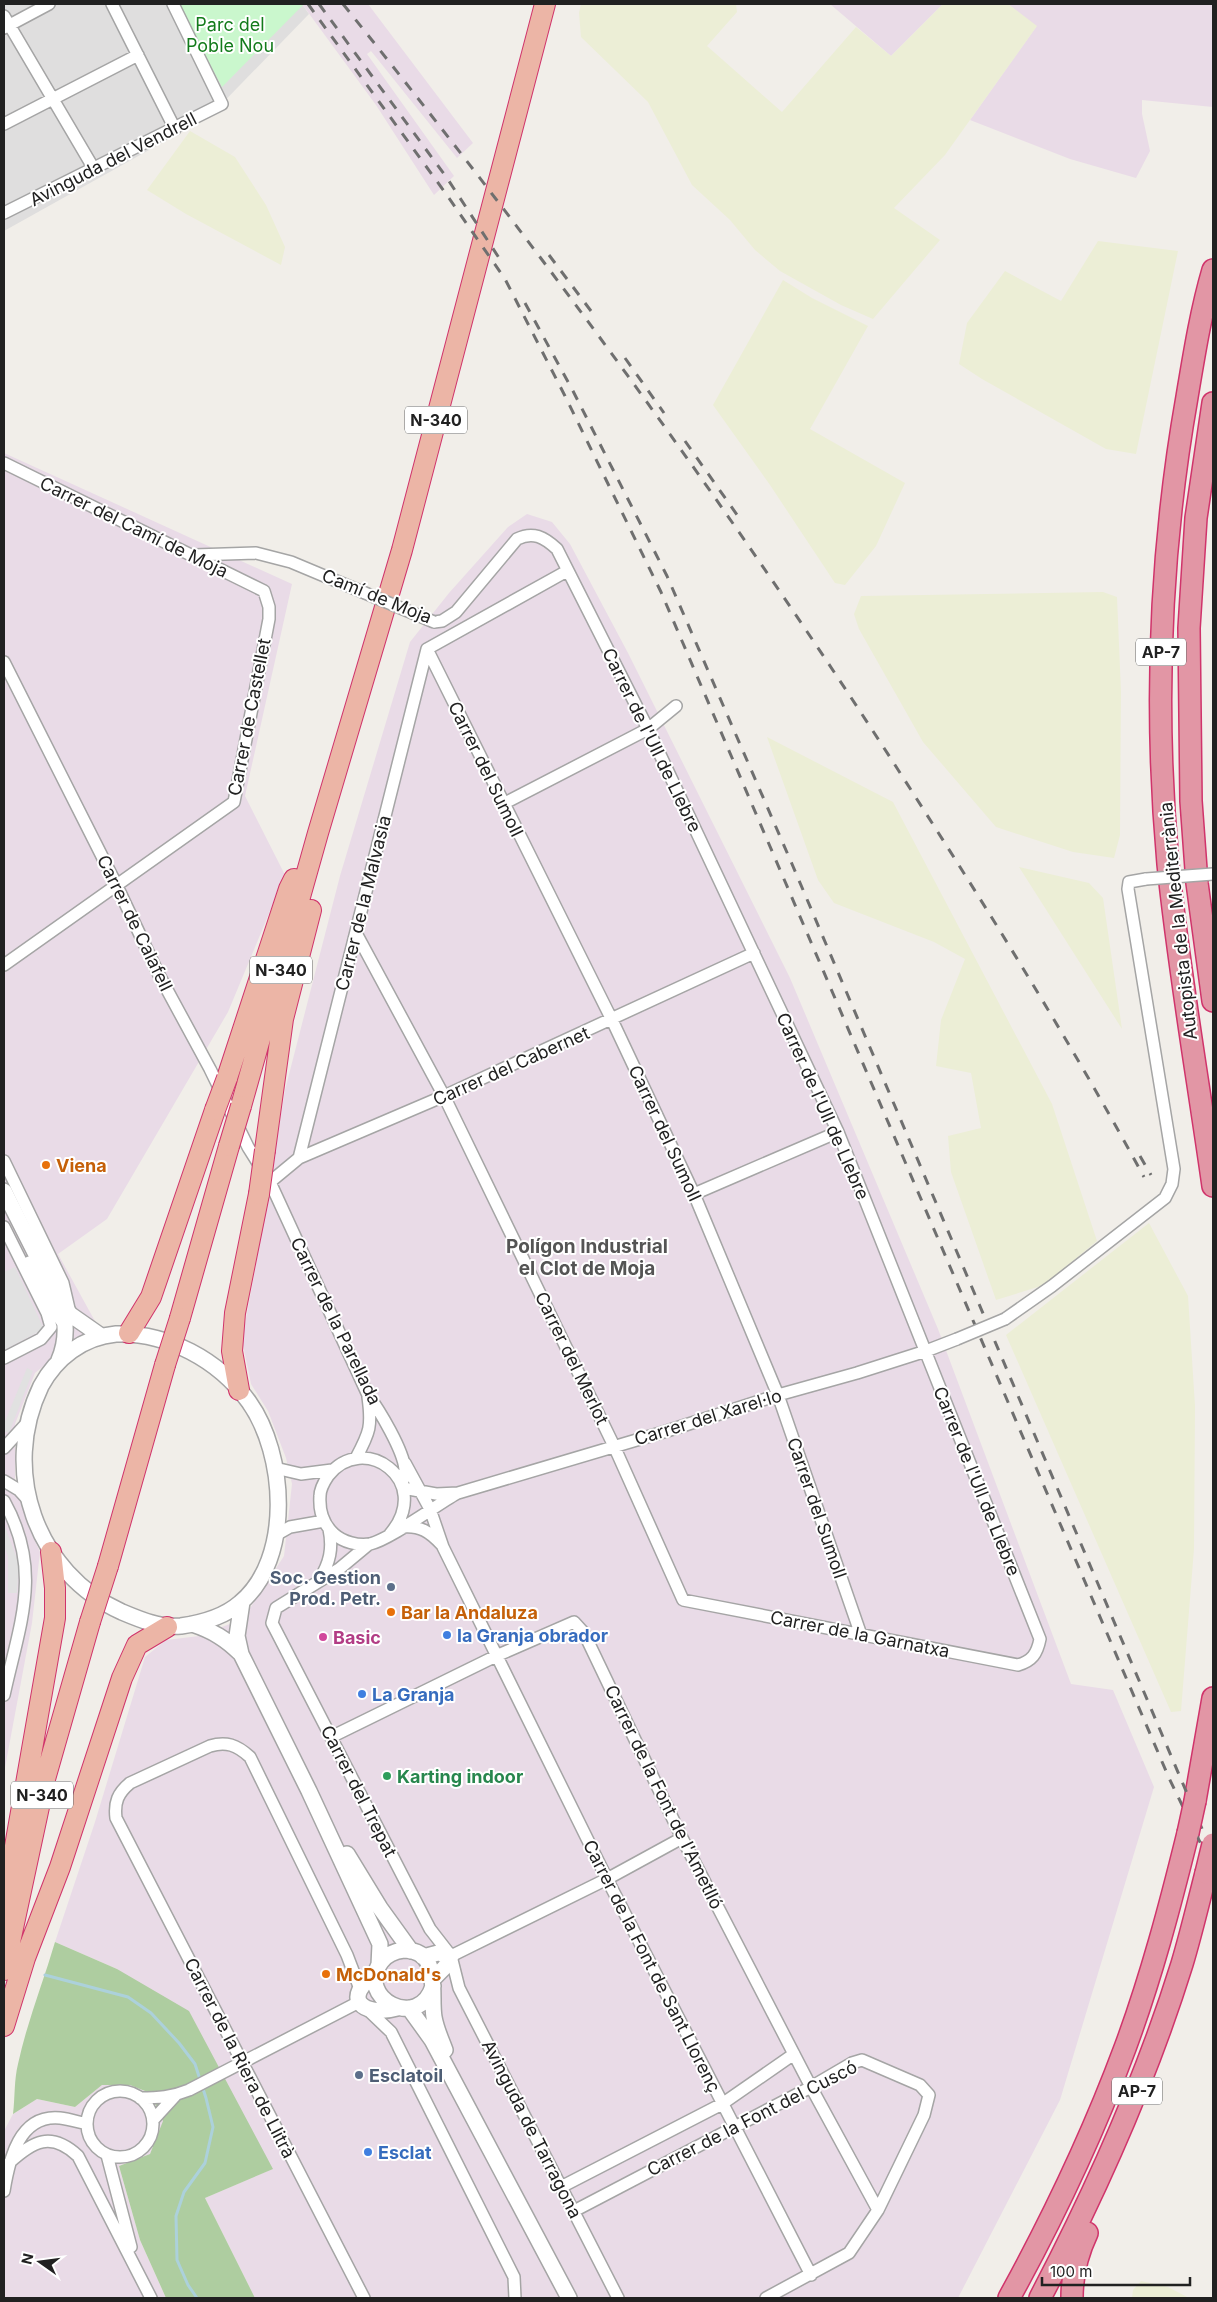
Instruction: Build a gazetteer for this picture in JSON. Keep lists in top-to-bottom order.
{
  "streets": {
    "highway": ["N-340", "AP-7", "Autopista de la Mediterrània"],
    "street": [
      "Avinguda del Vendrell",
      "Carrer del Camí de Moja",
      "Camí de Moja",
      "Carrer de Castellet",
      "Carrer de l'Ull de Llebre",
      "Carrer del Sumoll",
      "Carrer de la Malvasia",
      "Carrer de Calafell",
      "Carrer del Cabernet",
      "Carrer de la Parellada",
      "Carrer del Merlot",
      "Carrer del Xarel·lo",
      "Carrer de la Garnatxa",
      "Carrer del Trepat",
      "Carrer de la Font de l'Ametlló",
      "Carrer de la Font de Sant Llorenç",
      "Carrer de la Riera de Llitrà",
      "Carrer de la Font del Cuscó",
      "Avinguda de Tarragona"
    ]
  },
  "crossings": [
    ["Carrer del Camí de Moja", "Camí de Moja"],
    ["Carrer del Camí de Moja", "Carrer de Castellet"],
    ["Camí de Moja", "Carrer de l'Ull de Llebre"],
    ["Carrer de Castellet", "Carrer de Calafell"],
    ["Carrer de l'Ull de Llebre", "Carrer del Cabernet"],
    ["Carrer de l'Ull de Llebre", "Carrer del Xarel·lo"],
    ["Carrer de l'Ull de Llebre", "Carrer de la Garnatxa"],
    ["Carrer del Sumoll", "Carrer de la Malvasia"],
    ["Carrer del Sumoll", "Carrer del Cabernet"],
    ["Carrer del Sumoll", "Carrer del Xarel·lo"],
    ["Carrer del Sumoll", "Carrer de la Garnatxa"],
    ["Carrer de la Malvasia", "Carrer del Cabernet"],
    ["Carrer de la Malvasia", "Carrer del Merlot"],
    ["Carrer de Calafell", "Carrer del Cabernet"],
    ["Carrer de Calafell", "Carrer de la Parellada"],
    ["Carrer del Cabernet", "Carrer de la Parellada"],
    ["Carrer del Cabernet", "Carrer del Merlot"],
    ["Carrer de la Parellada", "Carrer de la Font de l'Ametlló"],
    ["Carrer de la Parellada", "Carrer de la Font de Sant Llorenç"],
    ["Carrer del Merlot", "Carrer del Xarel·lo"],
    ["Carrer del Merlot", "Carrer de la Garnatxa"],
    ["Carrer del Trepat", "Carrer de la Font de l'Ametlló"],
    ["Carrer del Trepat", "Avinguda de Tarragona"],
    ["Carrer de la Font de l'Ametlló", "Carrer de la Font de Sant Llorenç"],
    ["Carrer de la Font de l'Ametlló", "Carrer de la Font del Cuscó"],
    ["Carrer de la Font de Sant Llorenç", "Carrer de la Font del Cuscó"],
    ["Carrer de la Font del Cuscó", "Avinguda de Tarragona"]
  ],
  "districts": ["Polígon Industrial el Clot de Moja"],
  "parks": ["Parc del Poble Nou"],
  "places": [
    "Viena",
    "Soc. Gestion Prod. Petr.",
    "Bar la Andaluza",
    "la Granja obrador",
    "Basic",
    "La Granja",
    "Karting indoor",
    "McDonald's",
    "Esclatoil",
    "Esclat"
  ],
  "scale_bar": "100 m",
  "north": "left"
}
